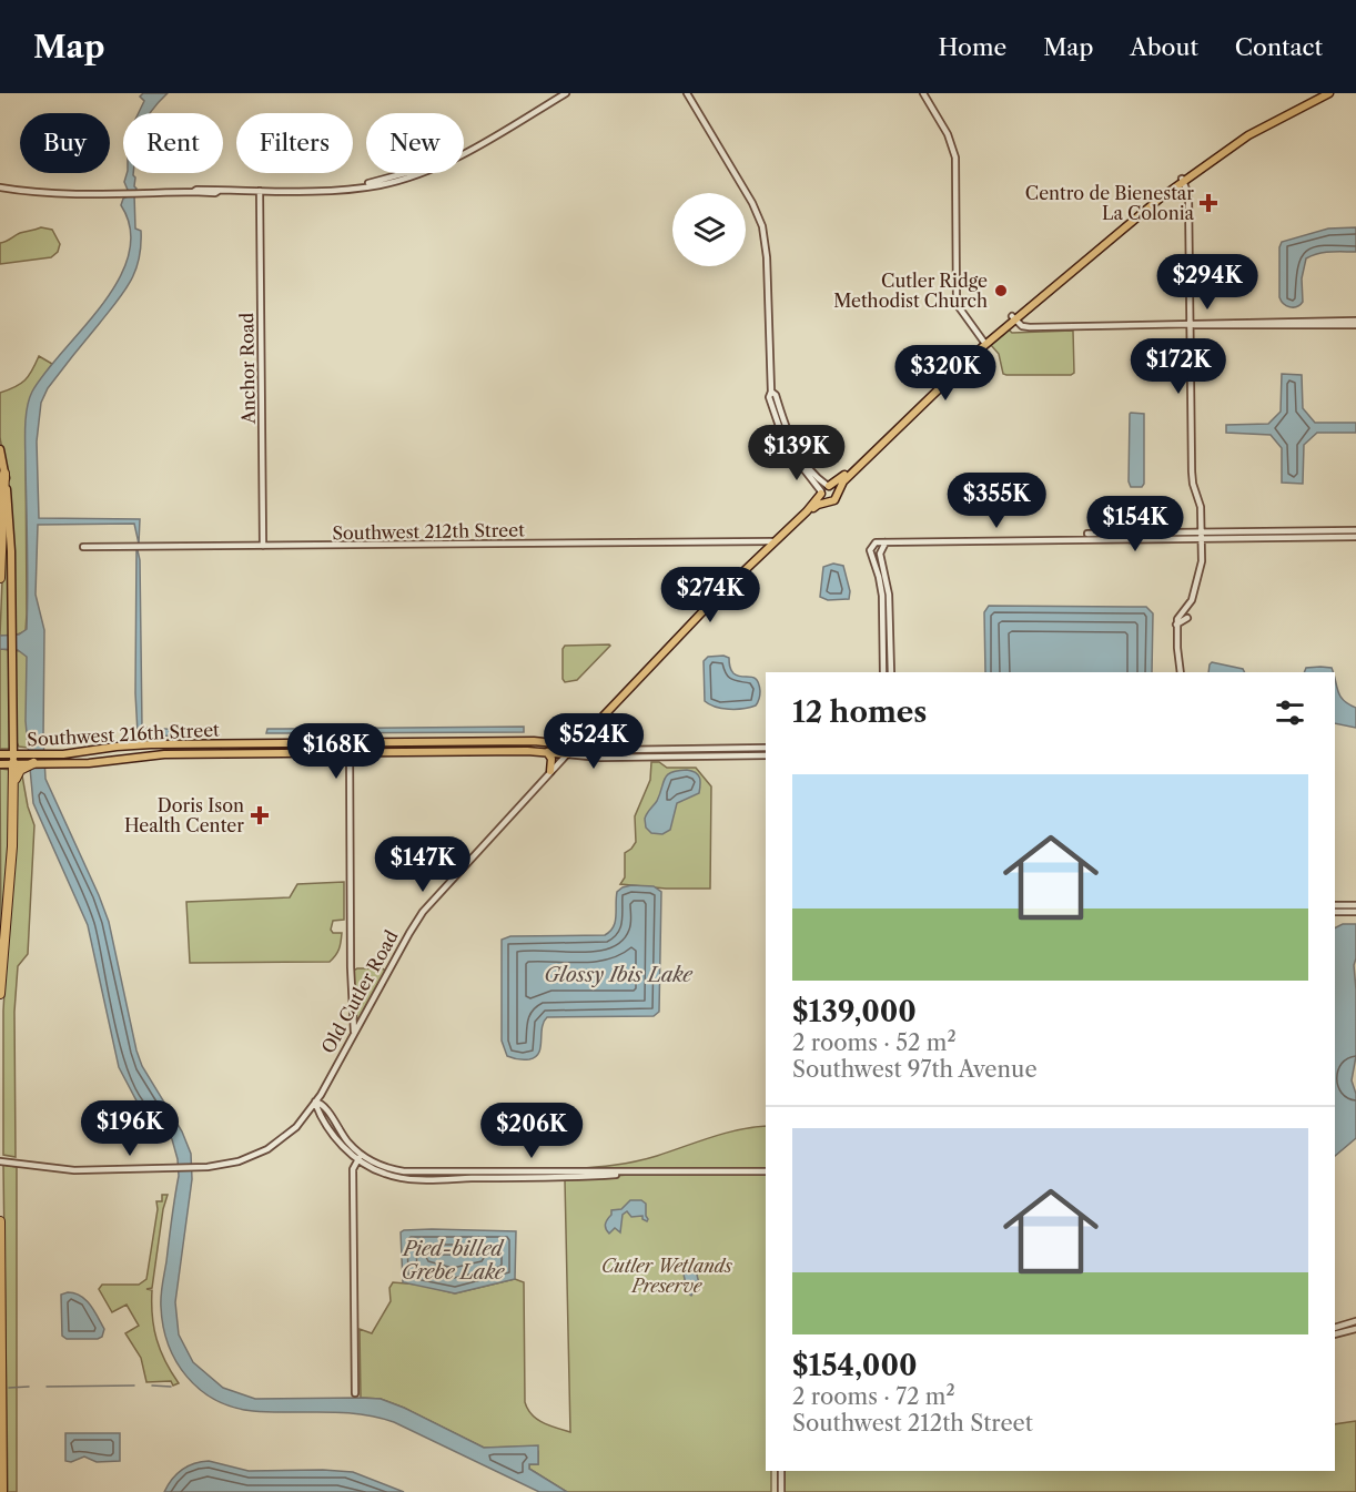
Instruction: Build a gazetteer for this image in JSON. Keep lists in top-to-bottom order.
{
  "streets": {
    "main road": ["Southwest 216th Street", "Old Cutler Road"],
    "street": ["Anchor Road", "Southwest 212th Street"]
  },
  "crossings": [
    ["Anchor Road", "Southwest 212th Street"],
    ["Southwest 212th Street", "Old Cutler Road"],
    ["Southwest 216th Street", "Old Cutler Road"]
  ],
  "water": ["Glossy Ibis Lake", "Pied-billed Grebe Lake"],
  "parks": ["Cutler Wetlands Preserve"],
  "places": {
    "health": ["Centro de Bienestar La Colonia", "Doris Ison Health Center"],
    "other": ["Cutler Ridge Methodist Church"]
  },
  "page": {
    "header": "Map",
    "nav": [
      "Home",
      "Map",
      "About",
      "Contact"
    ],
    "chip": [
      "Buy",
      "Rent",
      "Filters",
      "New"
    ],
    "price": [
      "$294K",
      "$172K",
      "$320K",
      "$139K",
      "$355K",
      "$154K",
      "$274K",
      "$524K",
      "$168K",
      "$147K",
      "$196K",
      "$206K"
    ],
    "heading": "12 homes",
    "list": [
      {
        "name": "$139,000",
        "note": "2 rooms · 52 m² · Southwest 97th Avenue"
      },
      {
        "name": "$154,000",
        "note": "2 rooms · 72 m² · Southwest 212th Street"
      }
    ]
  }
}
